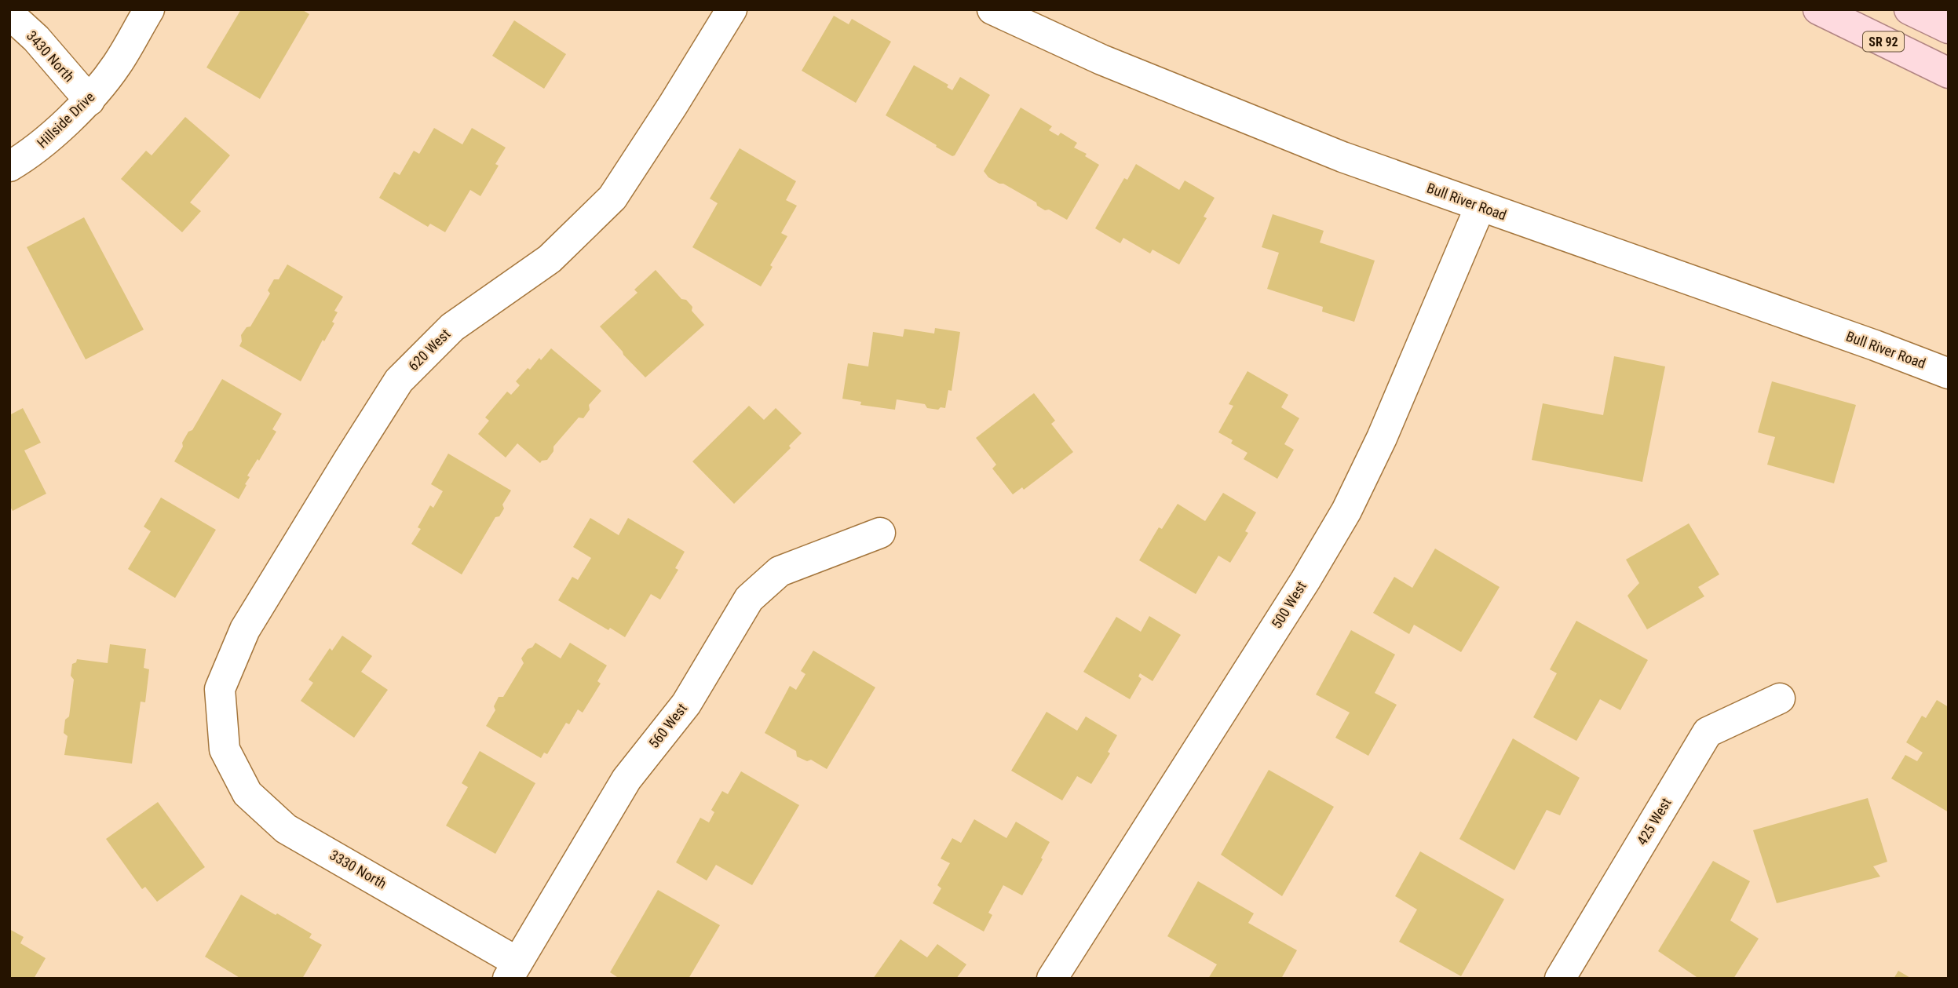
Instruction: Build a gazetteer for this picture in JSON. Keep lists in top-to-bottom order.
{
  "streets": {
    "main road": ["SR 92"],
    "street": [
      "3430 North",
      "Hillside Drive",
      "Bull River Road",
      "620 West",
      "500 West",
      "560 West",
      "425 West",
      "3330 North"
    ]
  },
  "crossings": [
    ["3430 North", "Hillside Drive"],
    ["Bull River Road", "500 West"],
    ["620 West", "3330 North"],
    ["560 West", "3330 North"]
  ]
}
